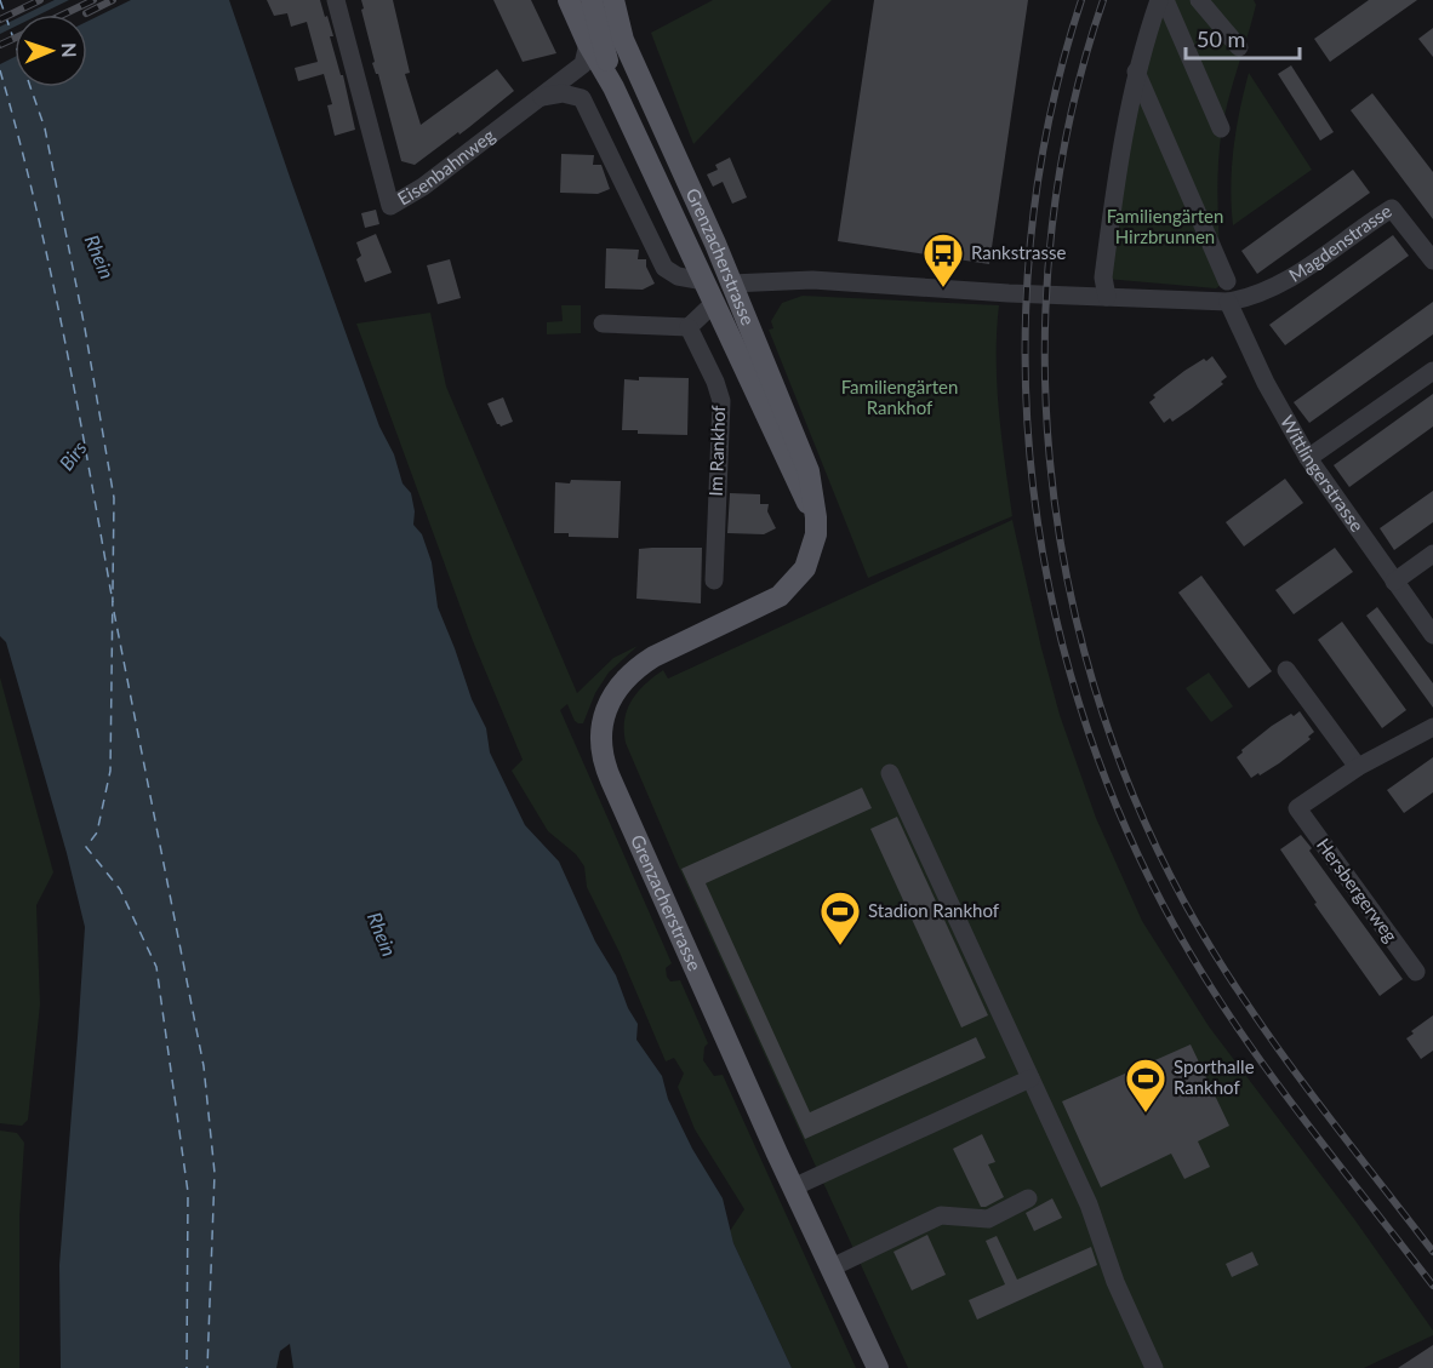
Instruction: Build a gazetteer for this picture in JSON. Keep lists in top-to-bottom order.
{
  "streets": {
    "main road": ["Grenzacherstrasse"],
    "street": [
      "Eisenbahnweg",
      "Magdenstrasse",
      "Im Rankhof",
      "Wittlingerstrasse",
      "Hersbergerweg"
    ]
  },
  "crossings": [
    ["Eisenbahnweg", "Grenzacherstrasse"],
    ["Magdenstrasse", "Wittlingerstrasse"]
  ],
  "water": ["Rhein", "Birs"],
  "parks": ["Familiengärten Hirzbrunnen", "Familiengärten Rankhof"],
  "places": {
    "bus stop": ["Rankstrasse"],
    "sports": ["Stadion Rankhof", "Sporthalle Rankhof"]
  },
  "scale_bar": "50 m",
  "north": "right"
}
